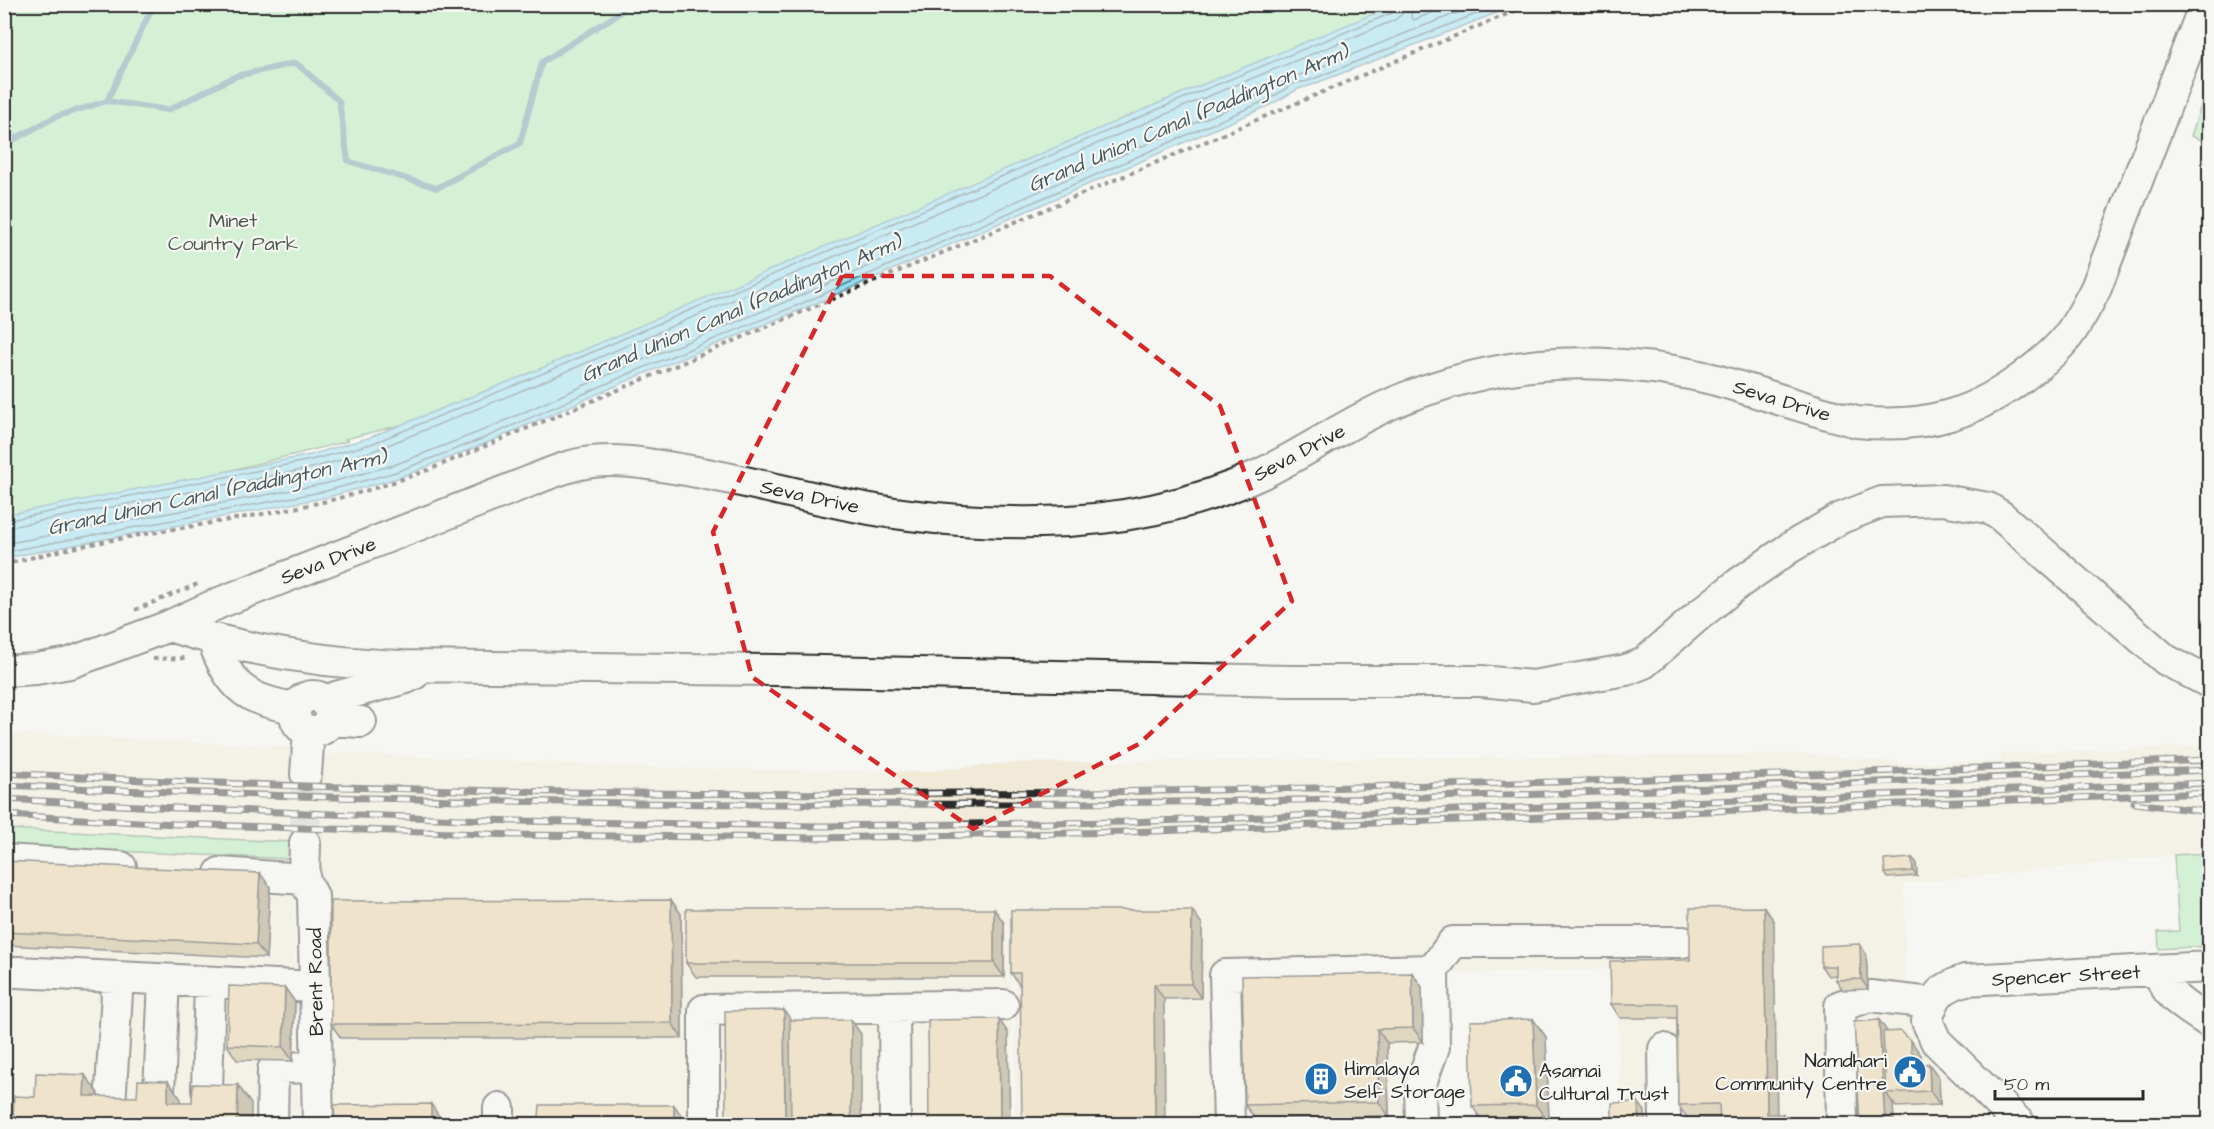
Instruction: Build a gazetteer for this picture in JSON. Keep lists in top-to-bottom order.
{
  "streets": {
    "street": ["Seva Drive", "Spencer Street", "Brent Road"]
  },
  "water": ["Grand Union Canal (Paddington Arm)"],
  "parks": ["Minet Country Park"],
  "places": {
    "public building": ["Namdhari Community Centre", "Asamai Cultural Trust"],
    "building": ["Himalaya Self Storage"]
  },
  "scale_bar": "50 m"
}
